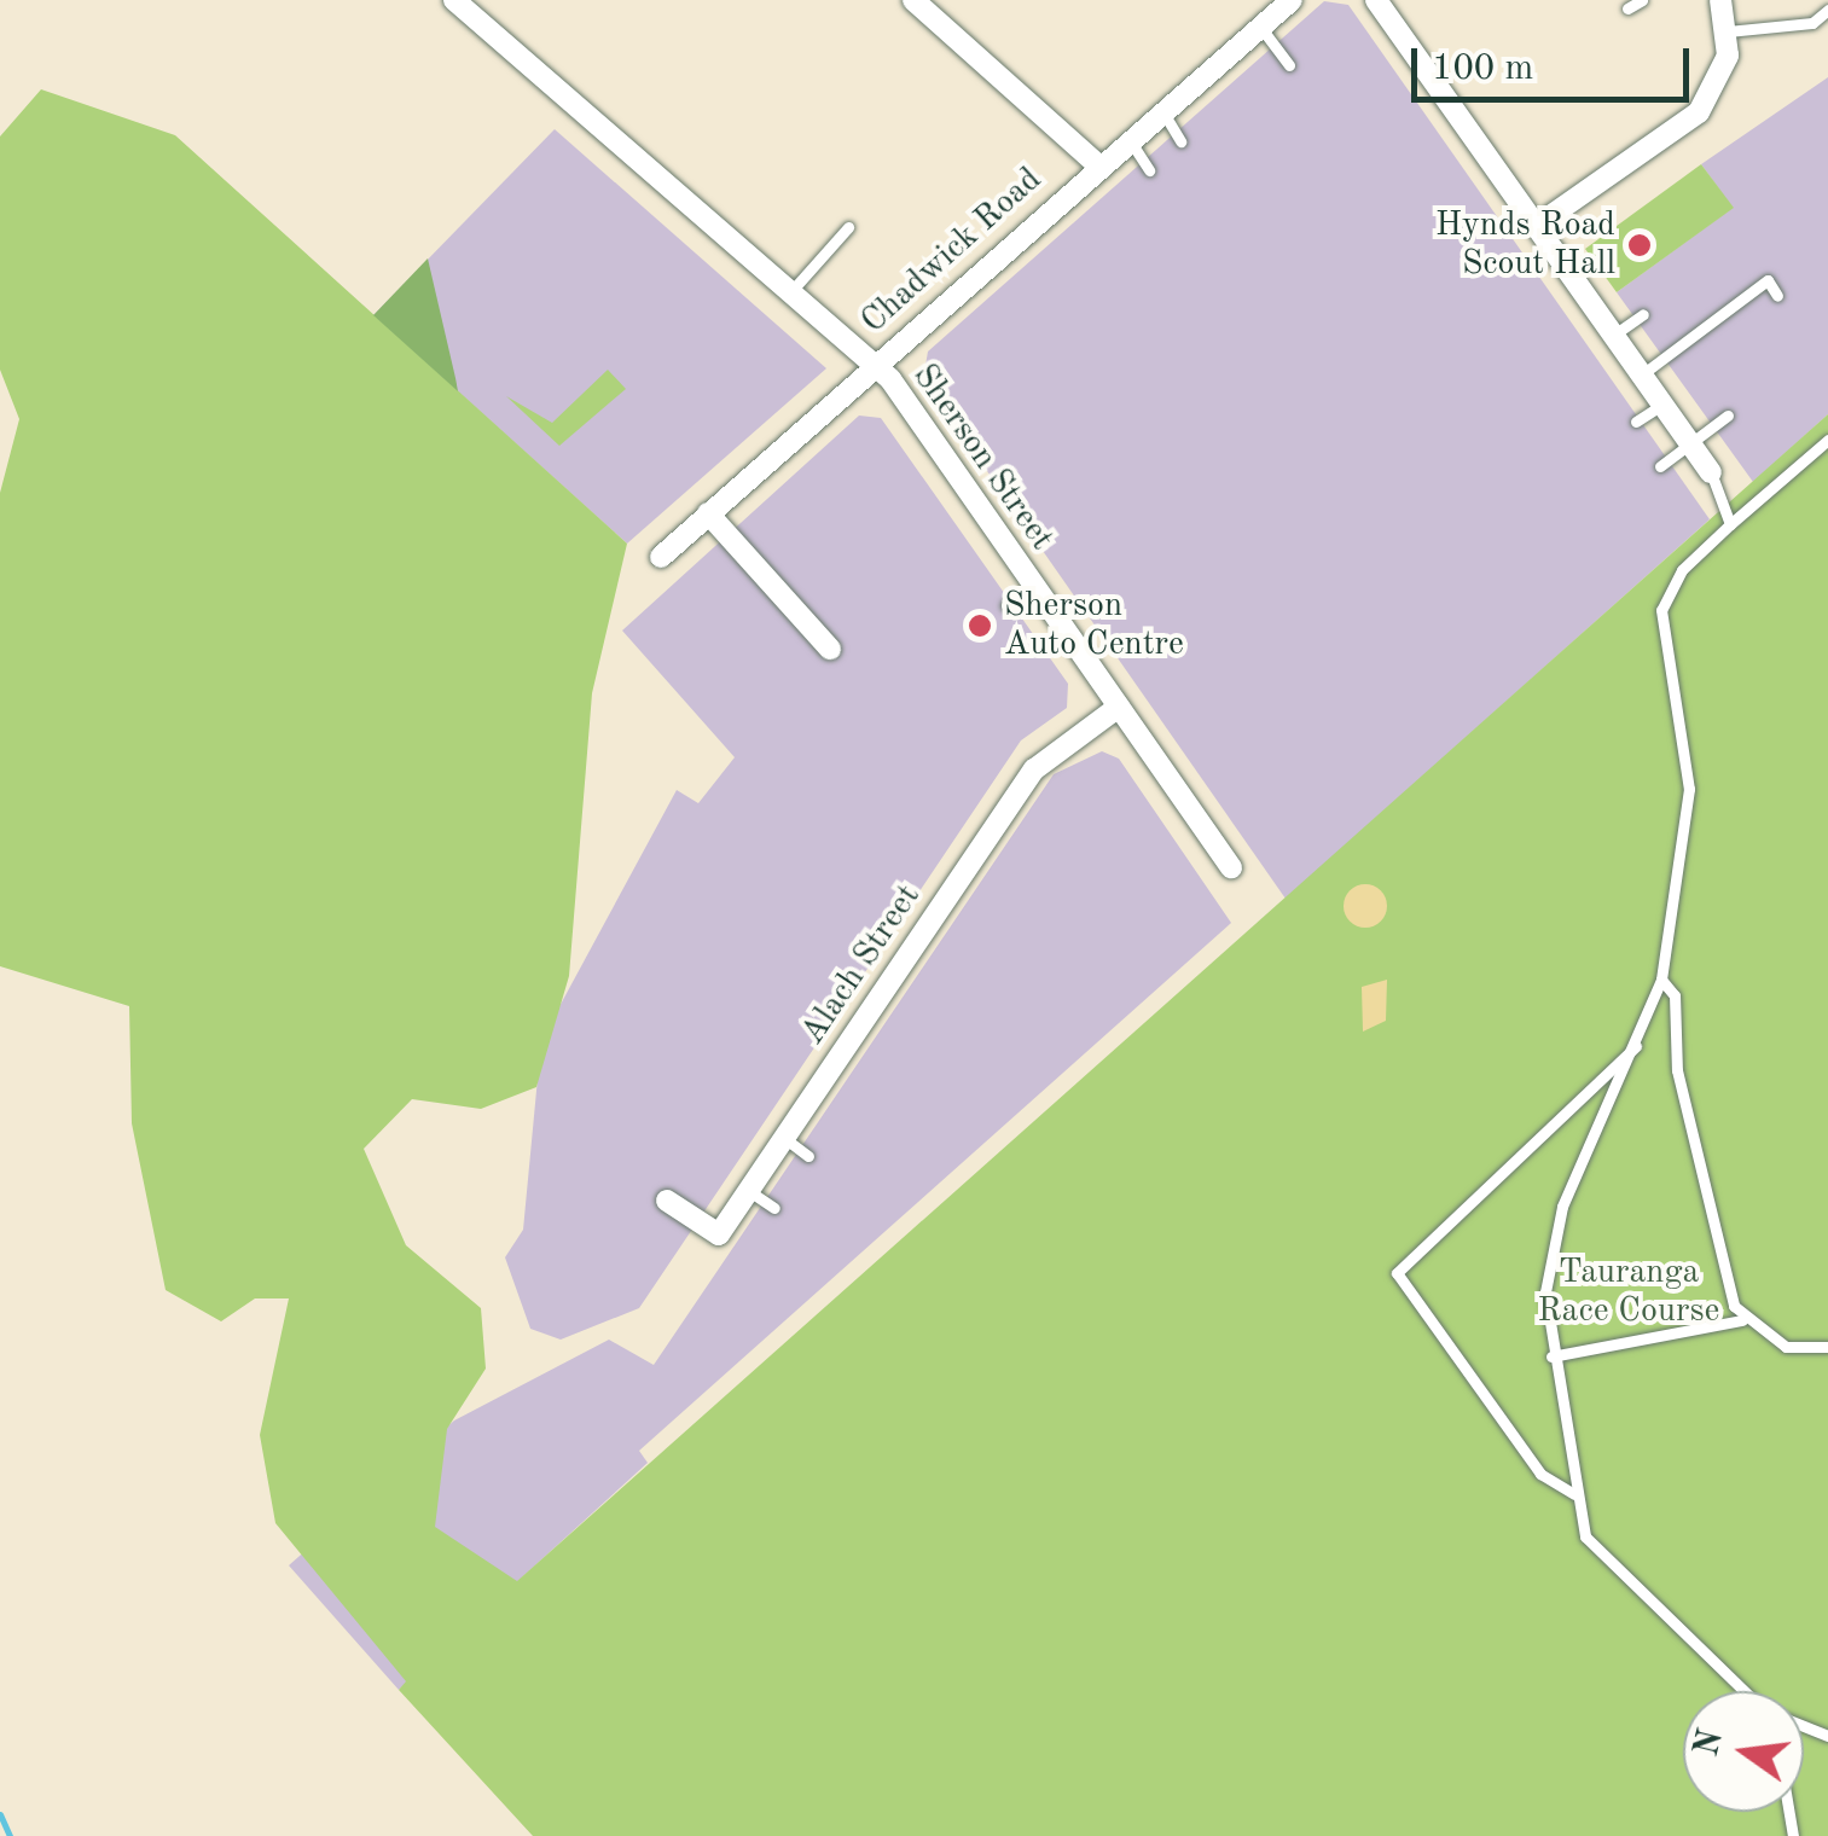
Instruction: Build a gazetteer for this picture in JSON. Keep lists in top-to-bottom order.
{
  "streets": {
    "street": ["Chadwick Road", "Sherson Street", "Alach Street"]
  },
  "crossings": [
    ["Chadwick Road", "Sherson Street"],
    ["Sherson Street", "Alach Street"]
  ],
  "parks": ["Tauranga Race Course"],
  "places": ["Hynds Road Scout Hall", "Sherson Auto Centre"],
  "scale_bar": "100 m",
  "north": "left"
}
